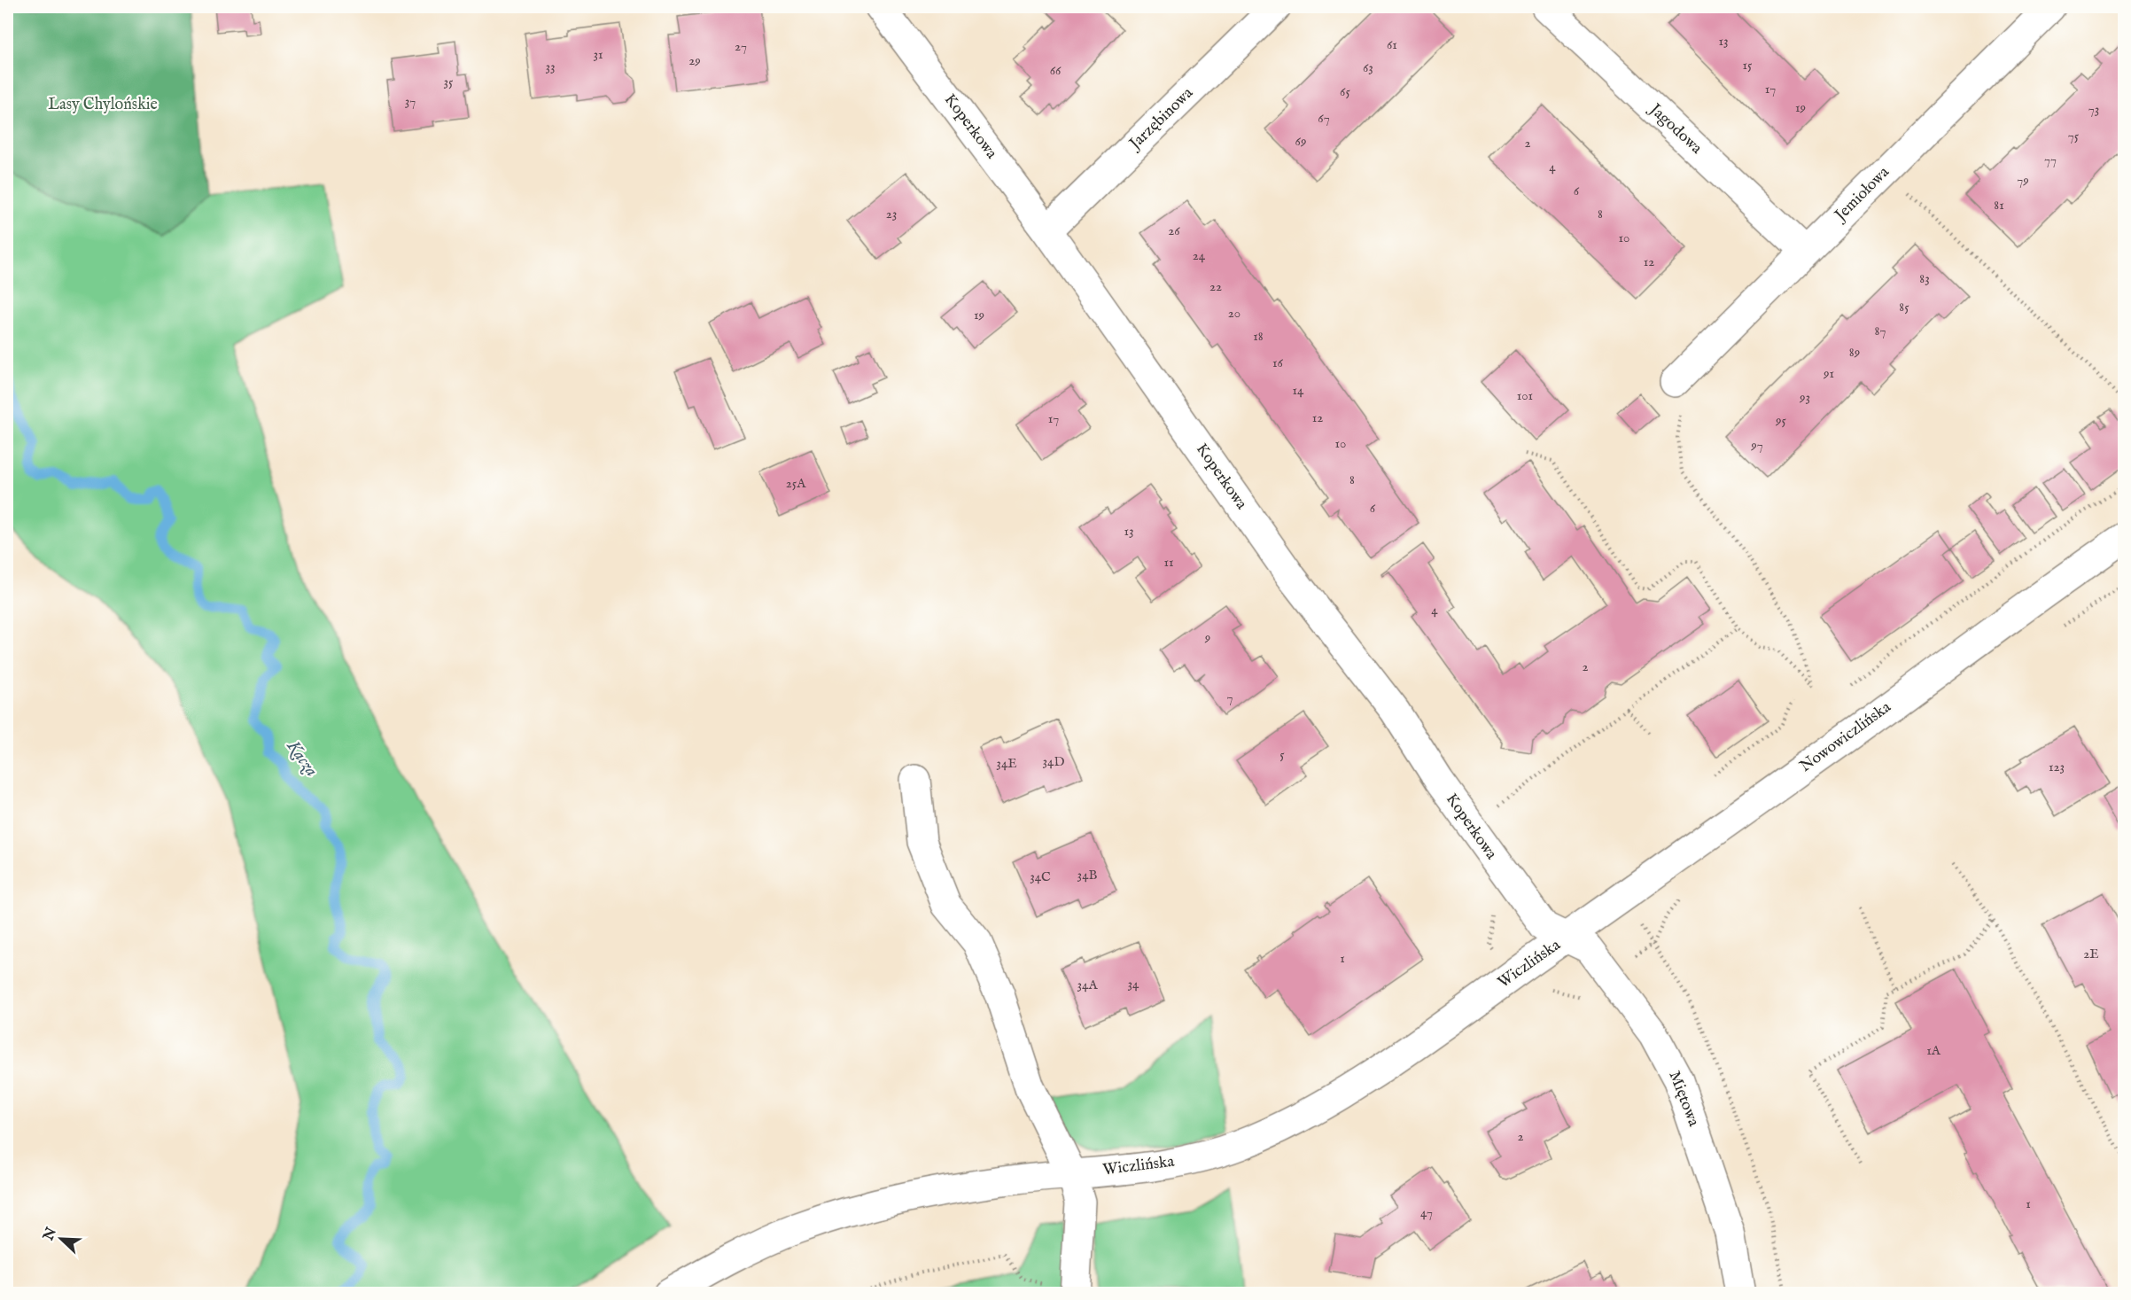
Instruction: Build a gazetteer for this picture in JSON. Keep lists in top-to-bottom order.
{
  "streets": {
    "street": [
      "Jarzębinowa",
      "Koperkowa",
      "Jagodowa",
      "Jemiołowa",
      "Nowowiczlińska",
      "Wiczlińska",
      "Miętowa"
    ]
  },
  "crossings": [
    ["Jarzębinowa", "Koperkowa"],
    ["Koperkowa", "Nowowiczlińska"],
    ["Koperkowa", "Wiczlińska"],
    ["Koperkowa", "Miętowa"],
    ["Jagodowa", "Jemiołowa"],
    ["Nowowiczlińska", "Wiczlińska"],
    ["Nowowiczlińska", "Miętowa"],
    ["Wiczlińska", "Miętowa"]
  ],
  "water": ["Kacza"],
  "parks": ["Lasy Chylońskie"],
  "house_numbers": [
    "13",
    "61",
    "27",
    "31",
    "29",
    "15",
    "33",
    "63",
    "66",
    "35",
    "17",
    "65",
    "37",
    "19",
    "73",
    "67",
    "75",
    "69",
    "2",
    "77",
    "4",
    "79",
    "6",
    "81",
    "23",
    "8",
    "26",
    "10",
    "24",
    "12",
    "83",
    "22",
    "85",
    "20",
    "19",
    "87",
    "18",
    "89",
    "16",
    "91",
    "14",
    "101",
    "93",
    "12",
    "17",
    "95",
    "10",
    "97",
    "8",
    "25A",
    "6",
    "13",
    "11",
    "4",
    "9",
    "2",
    "7",
    "5",
    "34D",
    "34E",
    "123",
    "34B",
    "34C",
    "2E",
    "1",
    "34",
    "34A",
    "1A",
    "2",
    "1",
    "47"
  ],
  "north": "top left"
}
